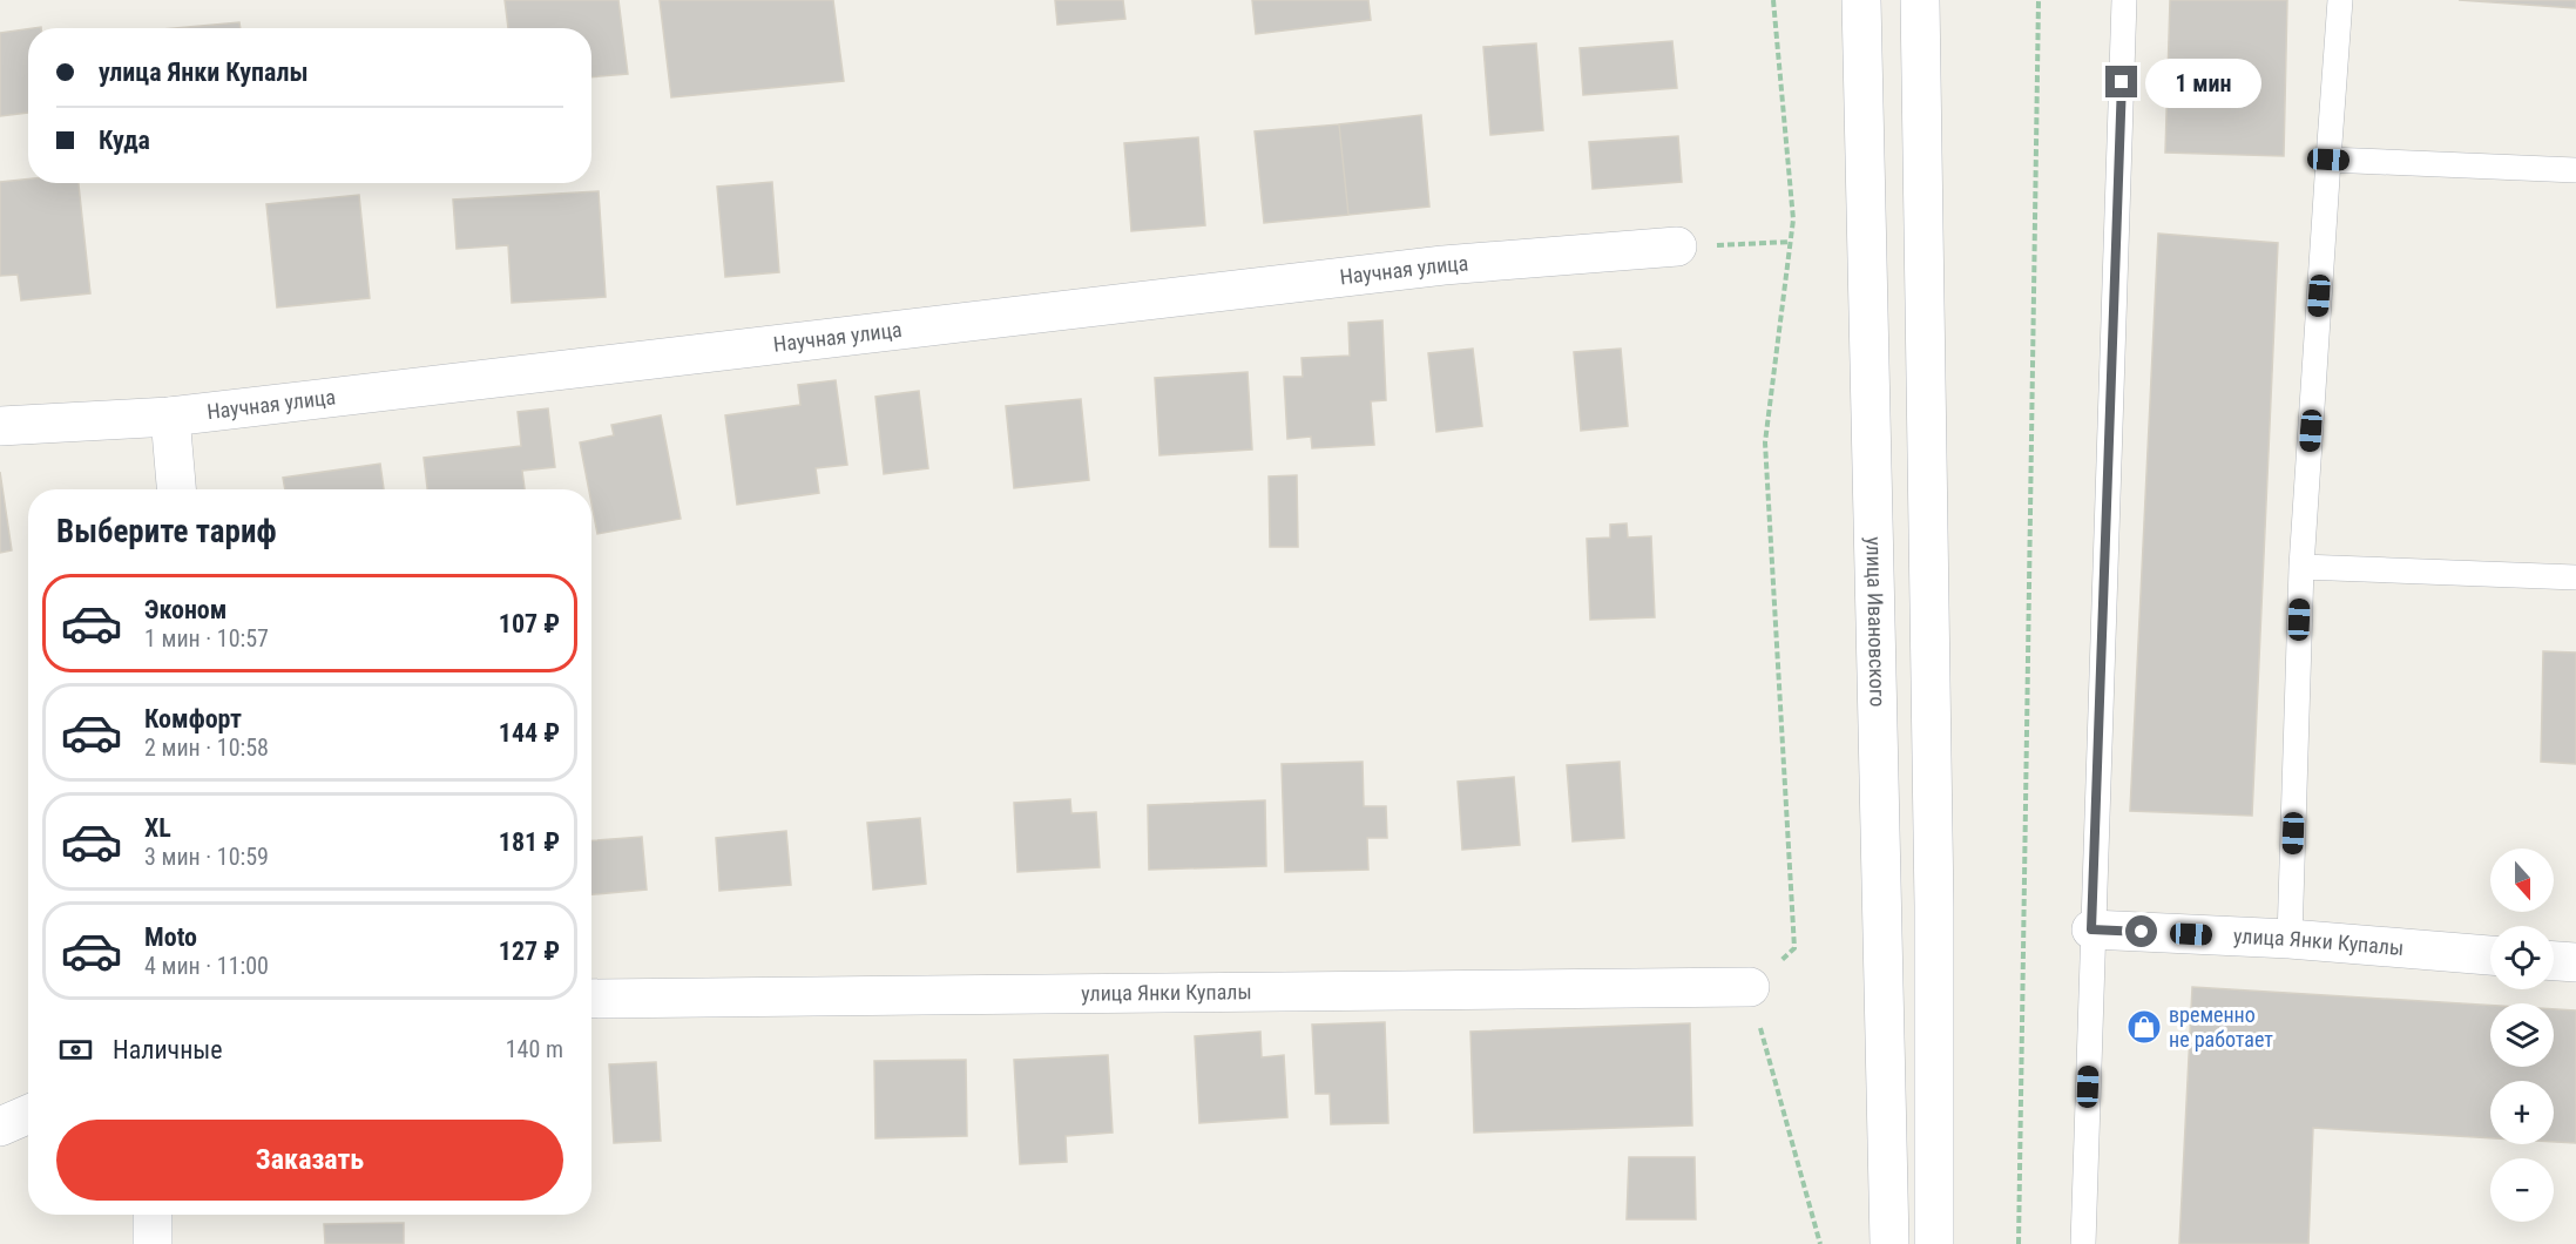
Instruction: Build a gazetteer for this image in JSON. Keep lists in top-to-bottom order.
{
  "streets": {
    "street": ["Научная улица", "улица Ивановского", "улица Янки Купалы"]
  },
  "places": {
    "shop": ["временно не работает"]
  },
  "north": "bottom",
  "page": {
    "banner": ["улица Янки Купалы", "Куда"],
    "bubble": "1 мин",
    "heading": "Выберите тариф",
    "list": [
      {
        "name": "Эконом",
        "note": "1 мин · 10:57",
        "value": "107 ₽"
      },
      {
        "name": "Комфорт",
        "note": "2 мин · 10:58",
        "value": "144 ₽"
      },
      {
        "name": "XL",
        "note": "3 мин · 10:59",
        "value": "181 ₽"
      },
      {
        "name": "Moto",
        "note": "4 мин · 11:00",
        "value": "127 ₽"
      }
    ],
    "map_buttons": ["+", "−"],
    "pay": ["Наличные", "140 m"],
    "buttons": "Заказать"
  }
}
